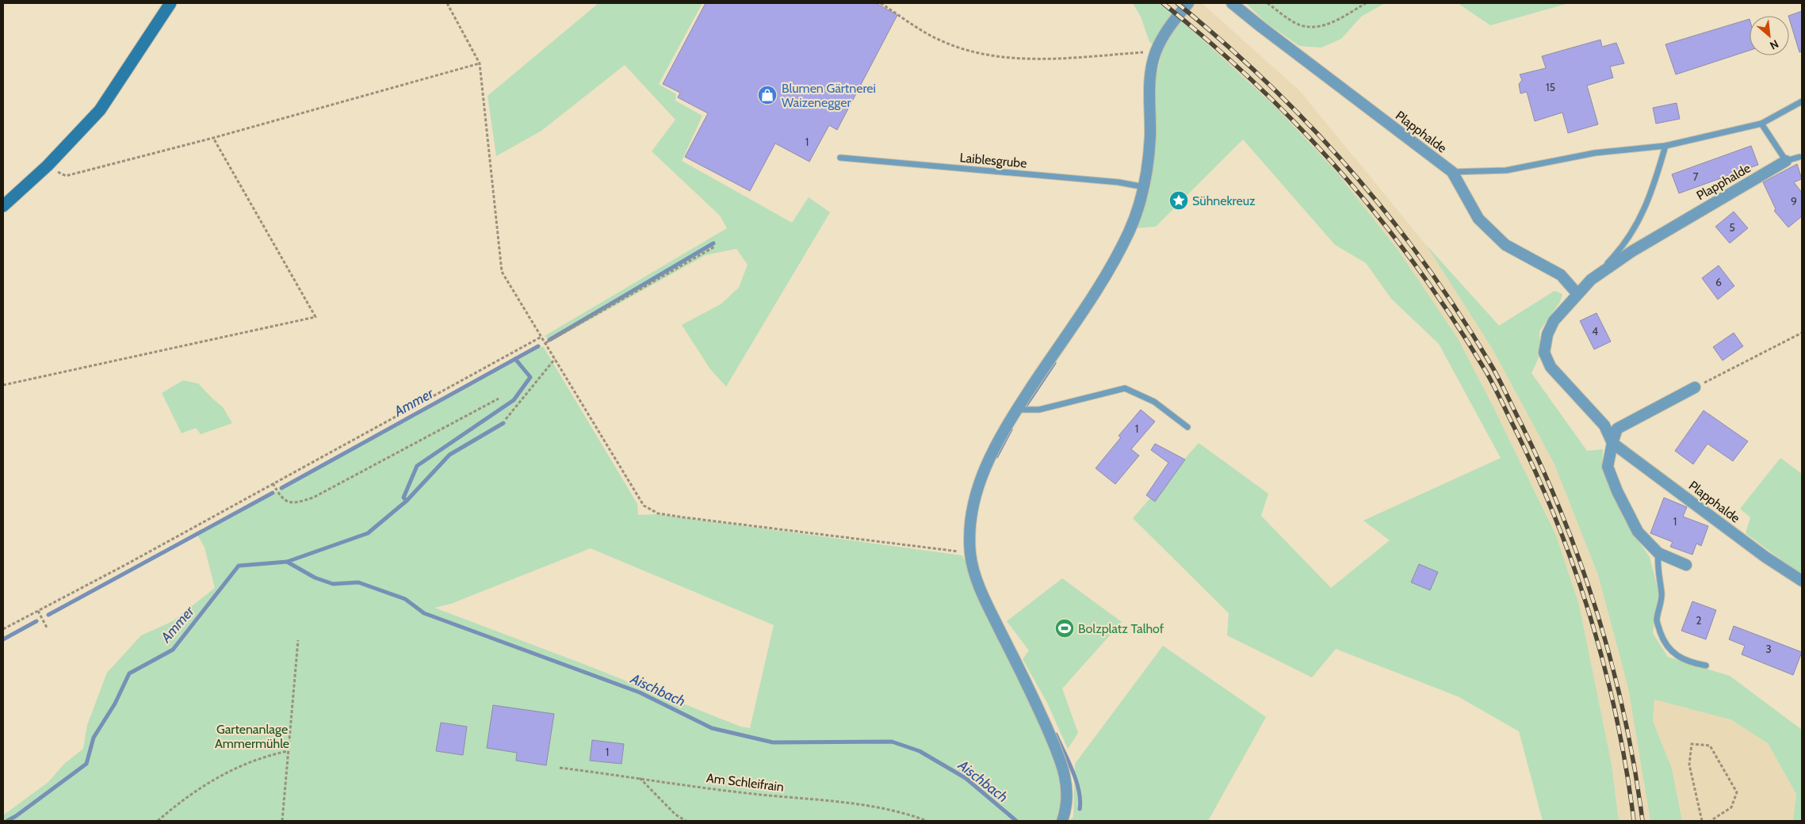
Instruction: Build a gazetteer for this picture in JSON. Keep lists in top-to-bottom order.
{
  "streets": {
    "street": ["Plapphalde"],
    "lane": ["Laiblesgrube"],
    "path": ["Am Schleifrain"]
  },
  "water": ["Ammer", "Aischbach"],
  "parks": ["Gartenanlage Ammermühle"],
  "places": {
    "shop": ["Blumen Gärtnerei Waizenegger"],
    "place": ["Sühnekreuz"],
    "sports": ["Bolzplatz Talhof"]
  },
  "house_numbers": [
    "15",
    "1",
    "7",
    "9",
    "5",
    "6",
    "4",
    "1",
    "1",
    "2",
    "3",
    "1"
  ],
  "north": "bottom right"
}
